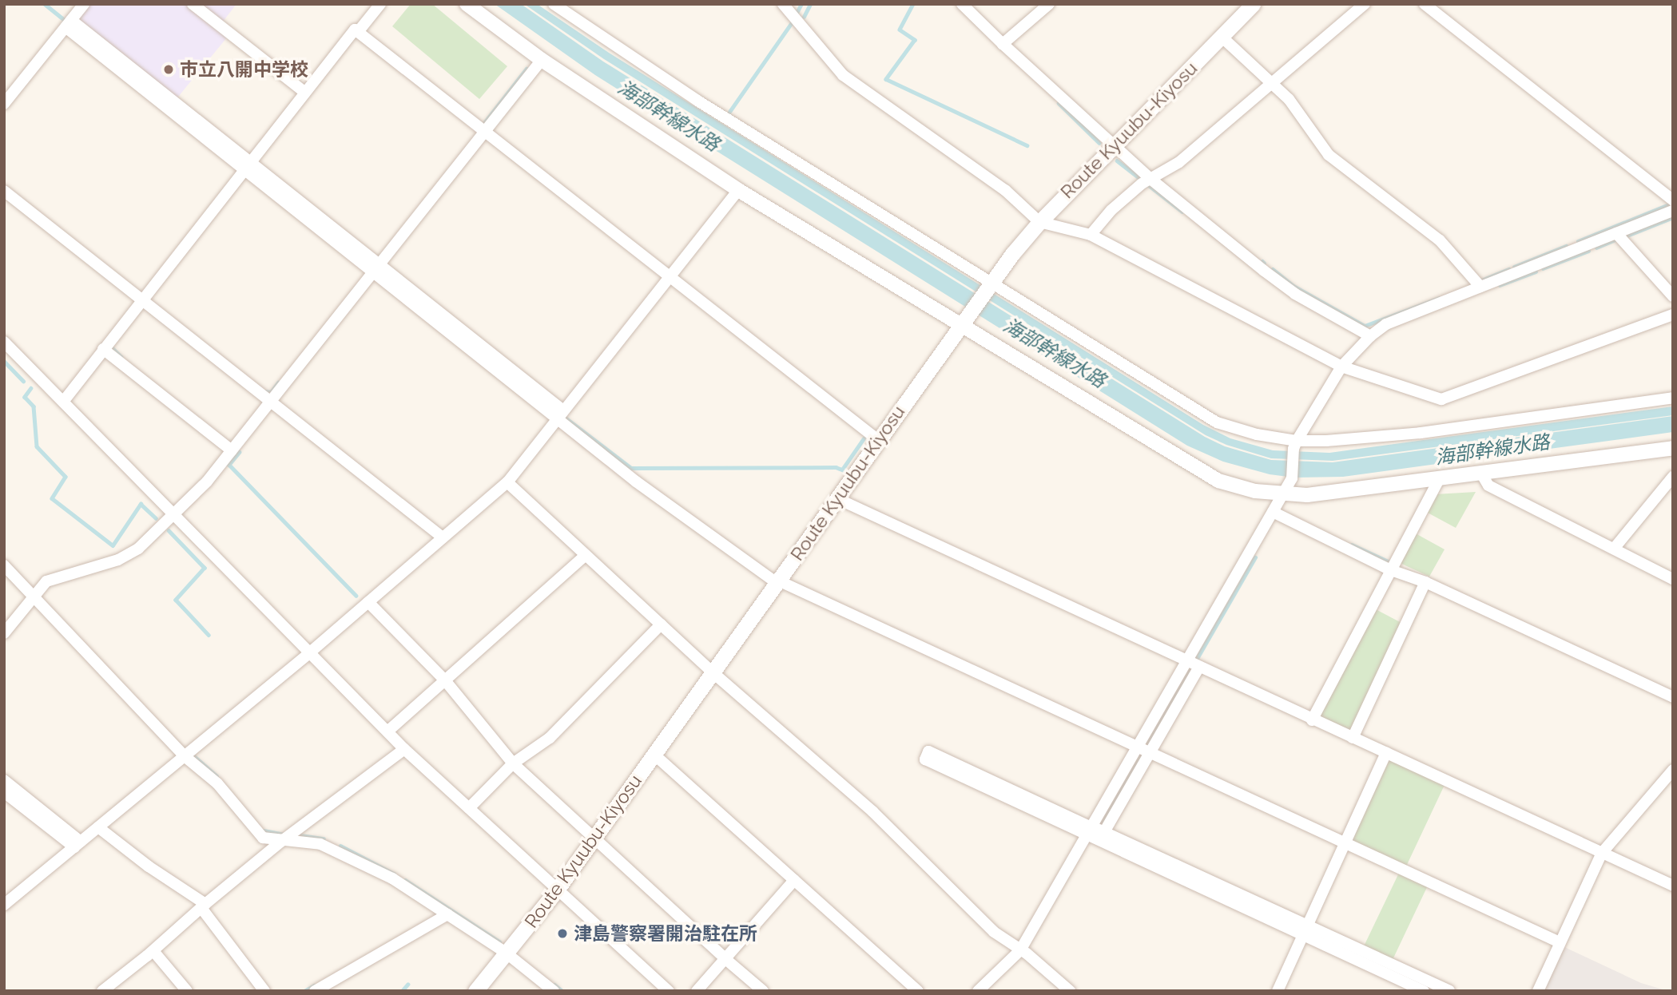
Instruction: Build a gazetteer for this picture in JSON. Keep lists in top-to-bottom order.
{
  "streets": {
    "main road": ["Route Kyuubu-Kiyosu"]
  },
  "water": ["海部幹線水路"],
  "places": ["市立八開中学校", "津島警察署開治駐在所"]
}
